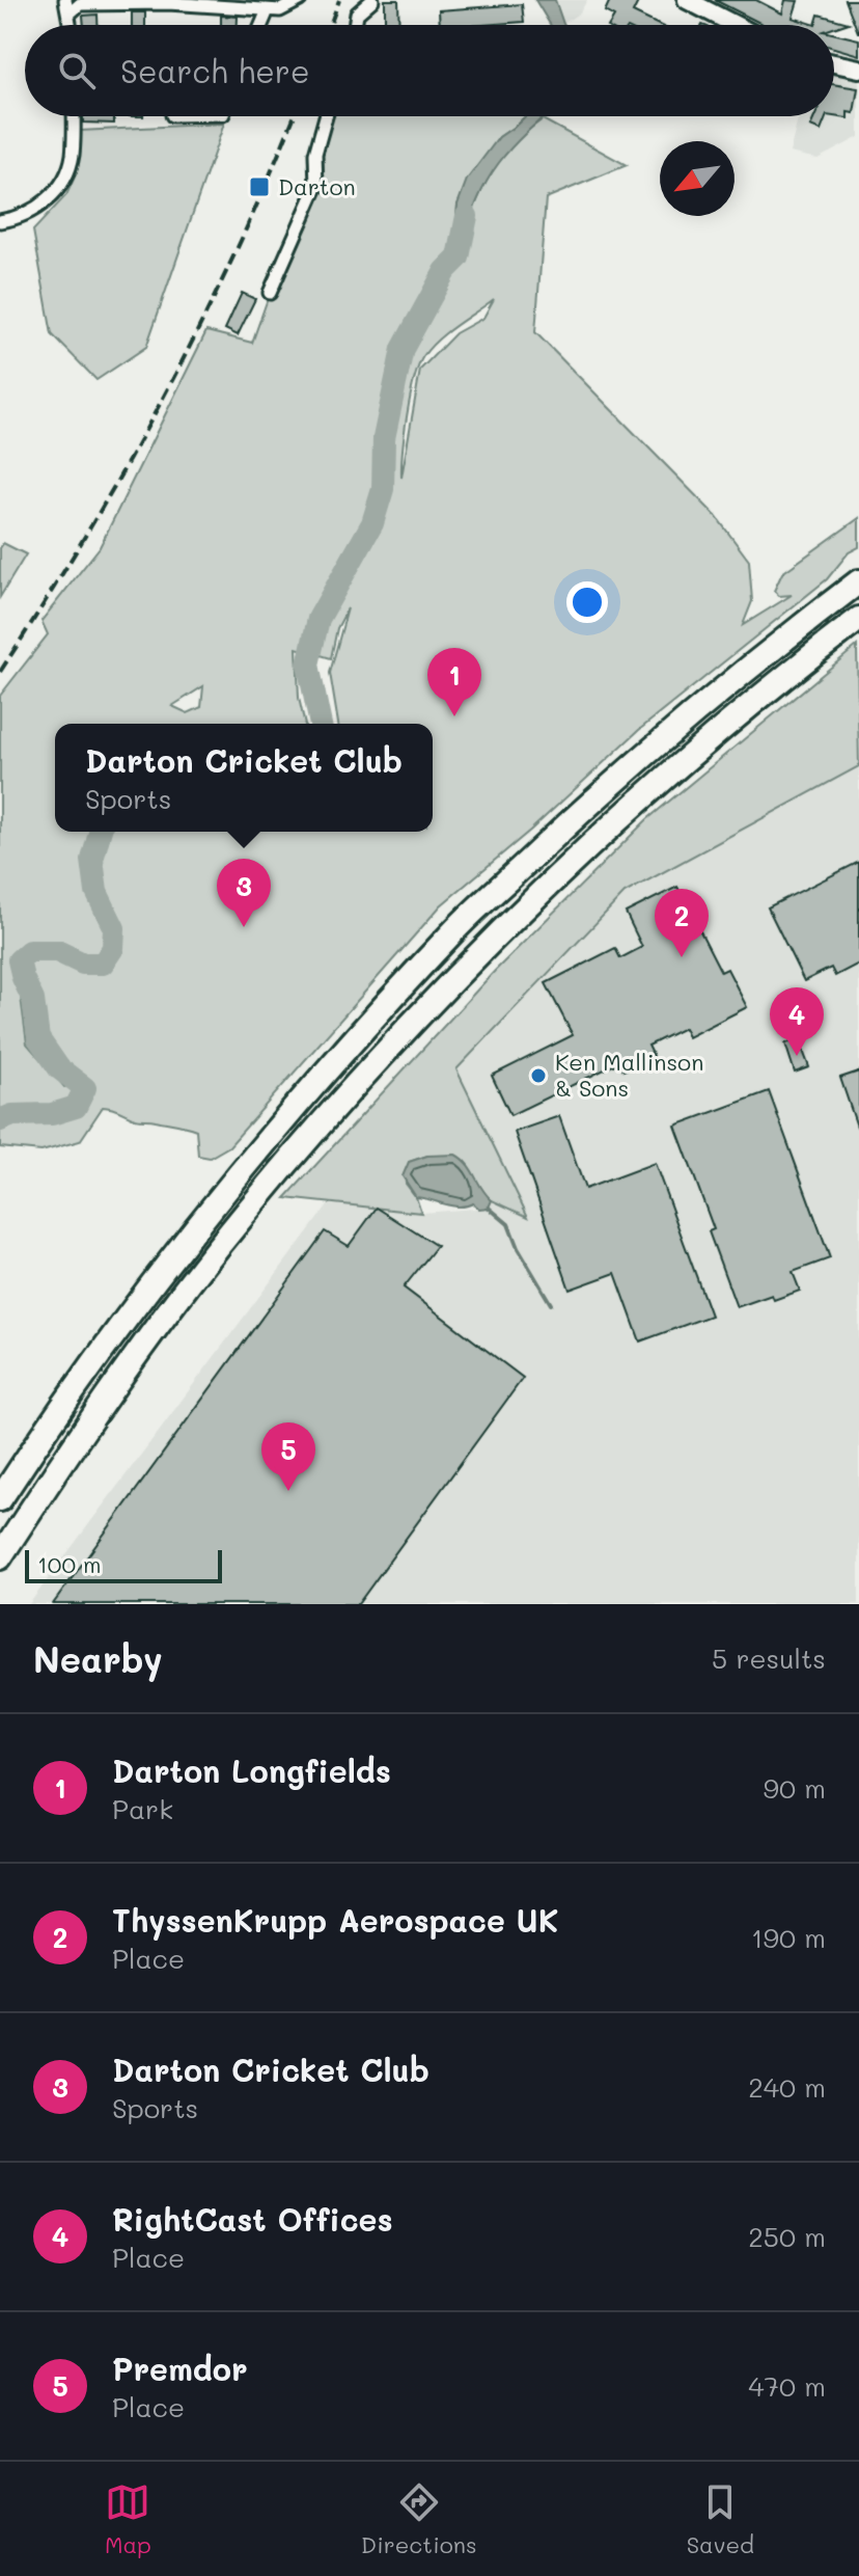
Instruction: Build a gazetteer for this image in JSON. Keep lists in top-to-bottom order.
{
  "places": {
    "transit": ["Darton"],
    "other": ["Ken Mallinson & Sons"]
  },
  "scale_bar": "100 m",
  "north": "bottom left",
  "page": {
    "search": "Search here",
    "pins": [
      "1",
      "3",
      "2",
      "4",
      "5"
    ],
    "popup": ["Darton Cricket Club", "Sports"],
    "scale": "100 m",
    "heading": ["Nearby", "5 results"],
    "list": [
      {
        "mark": "1",
        "name": "Darton Longfields",
        "note": "Park",
        "value": "90 m"
      },
      {
        "mark": "2",
        "name": "ThyssenKrupp Aerospace UK",
        "note": "Place",
        "value": "190 m"
      },
      {
        "mark": "3",
        "name": "Darton Cricket Club",
        "note": "Sports",
        "value": "240 m"
      },
      {
        "mark": "4",
        "name": "RightCast Offices",
        "note": "Place",
        "value": "250 m"
      },
      {
        "mark": "5",
        "name": "Premdor",
        "note": "Place",
        "value": "470 m"
      }
    ],
    "nav": ["Map", "Directions", "Saved"]
  }
}
